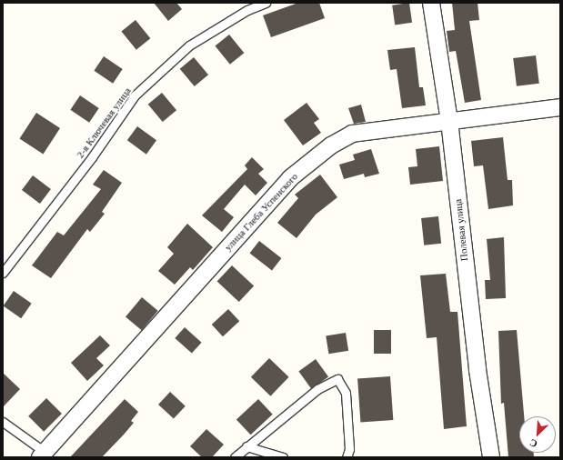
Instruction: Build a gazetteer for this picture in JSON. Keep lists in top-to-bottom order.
{
  "streets": {
    "street": ["улица Глеба Успенского", "Полевая улица"],
    "lane": ["2-я Ключевая улица"]
  },
  "crossings": [
    ["улица Глеба Успенского", "Полевая улица"]
  ],
  "north": "bottom left"
}
